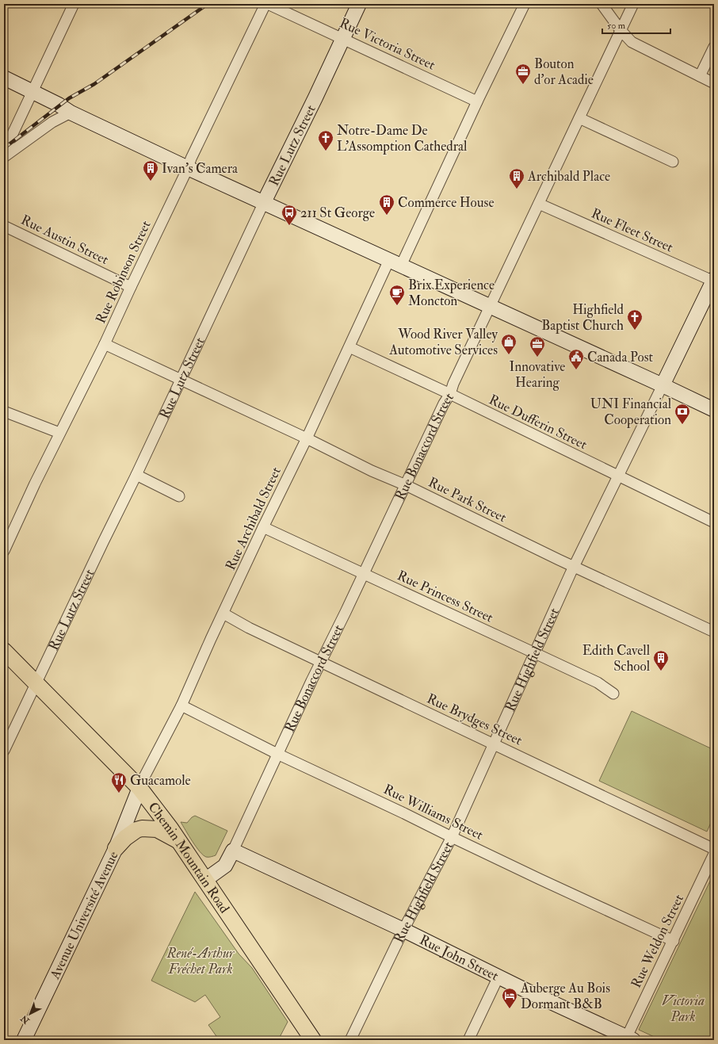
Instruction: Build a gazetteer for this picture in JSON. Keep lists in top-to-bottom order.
{
  "streets": {
    "main road": ["Chemin Mountain Road"],
    "street": [
      "Rue Victoria Street",
      "Rue Lutz Street",
      "Rue Fleet Street",
      "Rue Austin Street",
      "Rue Robinson Street",
      "Rue Dufferin Street",
      "Rue Bonaccord Street",
      "Rue Park Street",
      "Rue Archibald Street",
      "Rue Princess Street",
      "Rue Highfield Street",
      "Rue Brydges Street",
      "Rue Williams Street",
      "Avenue Université Avenue",
      "Rue Weldon Street",
      "Rue John Street"
    ]
  },
  "crossings": [
    ["Rue Victoria Street", "Rue Lutz Street"],
    ["Rue Victoria Street", "Rue Archibald Street"],
    ["Rue Lutz Street", "Rue Park Street"],
    ["Rue Lutz Street", "Chemin Mountain Road"],
    ["Rue Fleet Street", "Rue Bonaccord Street"],
    ["Rue Fleet Street", "Rue Highfield Street"],
    ["Rue Austin Street", "Rue Robinson Street"],
    ["Rue Robinson Street", "Rue Park Street"],
    ["Rue Dufferin Street", "Rue Bonaccord Street"],
    ["Rue Dufferin Street", "Rue Archibald Street"],
    ["Rue Dufferin Street", "Rue Highfield Street"],
    ["Rue Bonaccord Street", "Rue Park Street"],
    ["Rue Bonaccord Street", "Rue Princess Street"],
    ["Rue Bonaccord Street", "Rue Brydges Street"],
    ["Rue Bonaccord Street", "Rue Williams Street"],
    ["Rue Bonaccord Street", "Chemin Mountain Road"],
    ["Rue Bonaccord Street", "Rue John Street"],
    ["Rue Park Street", "Rue Archibald Street"],
    ["Rue Park Street", "Rue Highfield Street"],
    ["Rue Archibald Street", "Rue Princess Street"],
    ["Rue Archibald Street", "Rue Brydges Street"],
    ["Rue Archibald Street", "Rue Williams Street"],
    ["Rue Archibald Street", "Chemin Mountain Road"],
    ["Rue Archibald Street", "Avenue Université Avenue"],
    ["Rue Princess Street", "Rue Highfield Street"],
    ["Rue Highfield Street", "Rue Brydges Street"],
    ["Rue Highfield Street", "Rue Williams Street"],
    ["Rue Highfield Street", "Rue John Street"],
    ["Rue Williams Street", "Rue Weldon Street"],
    ["Chemin Mountain Road", "Avenue Université Avenue"],
    ["Rue Weldon Street", "Rue John Street"]
  ],
  "parks": ["René-Arthur Fréchet Park", "Victoria Park"],
  "places": {
    "office": ["Bouton d'or Acadie", "Innovative Hearing"],
    "church": ["Notre-Dame De L'Assomption Cathedral", "Highfield Baptist Church"],
    "building": [
      "Ivan's Camera",
      "Archibald Place",
      "Commerce House",
      "Edith Cavell School"
    ],
    "bus stop": ["211 St George"],
    "cafe": ["Brix Experience Moncton"],
    "shop": ["Wood River Valley Automotive Services"],
    "public building": ["Canada Post"],
    "bank": ["UNI Financial Cooperation"],
    "restaurant": ["Guacamole"],
    "hotel": ["Auberge Au Bois Dormant B&B"]
  },
  "scale_bar": "50 m",
  "north": "bottom left"
}
